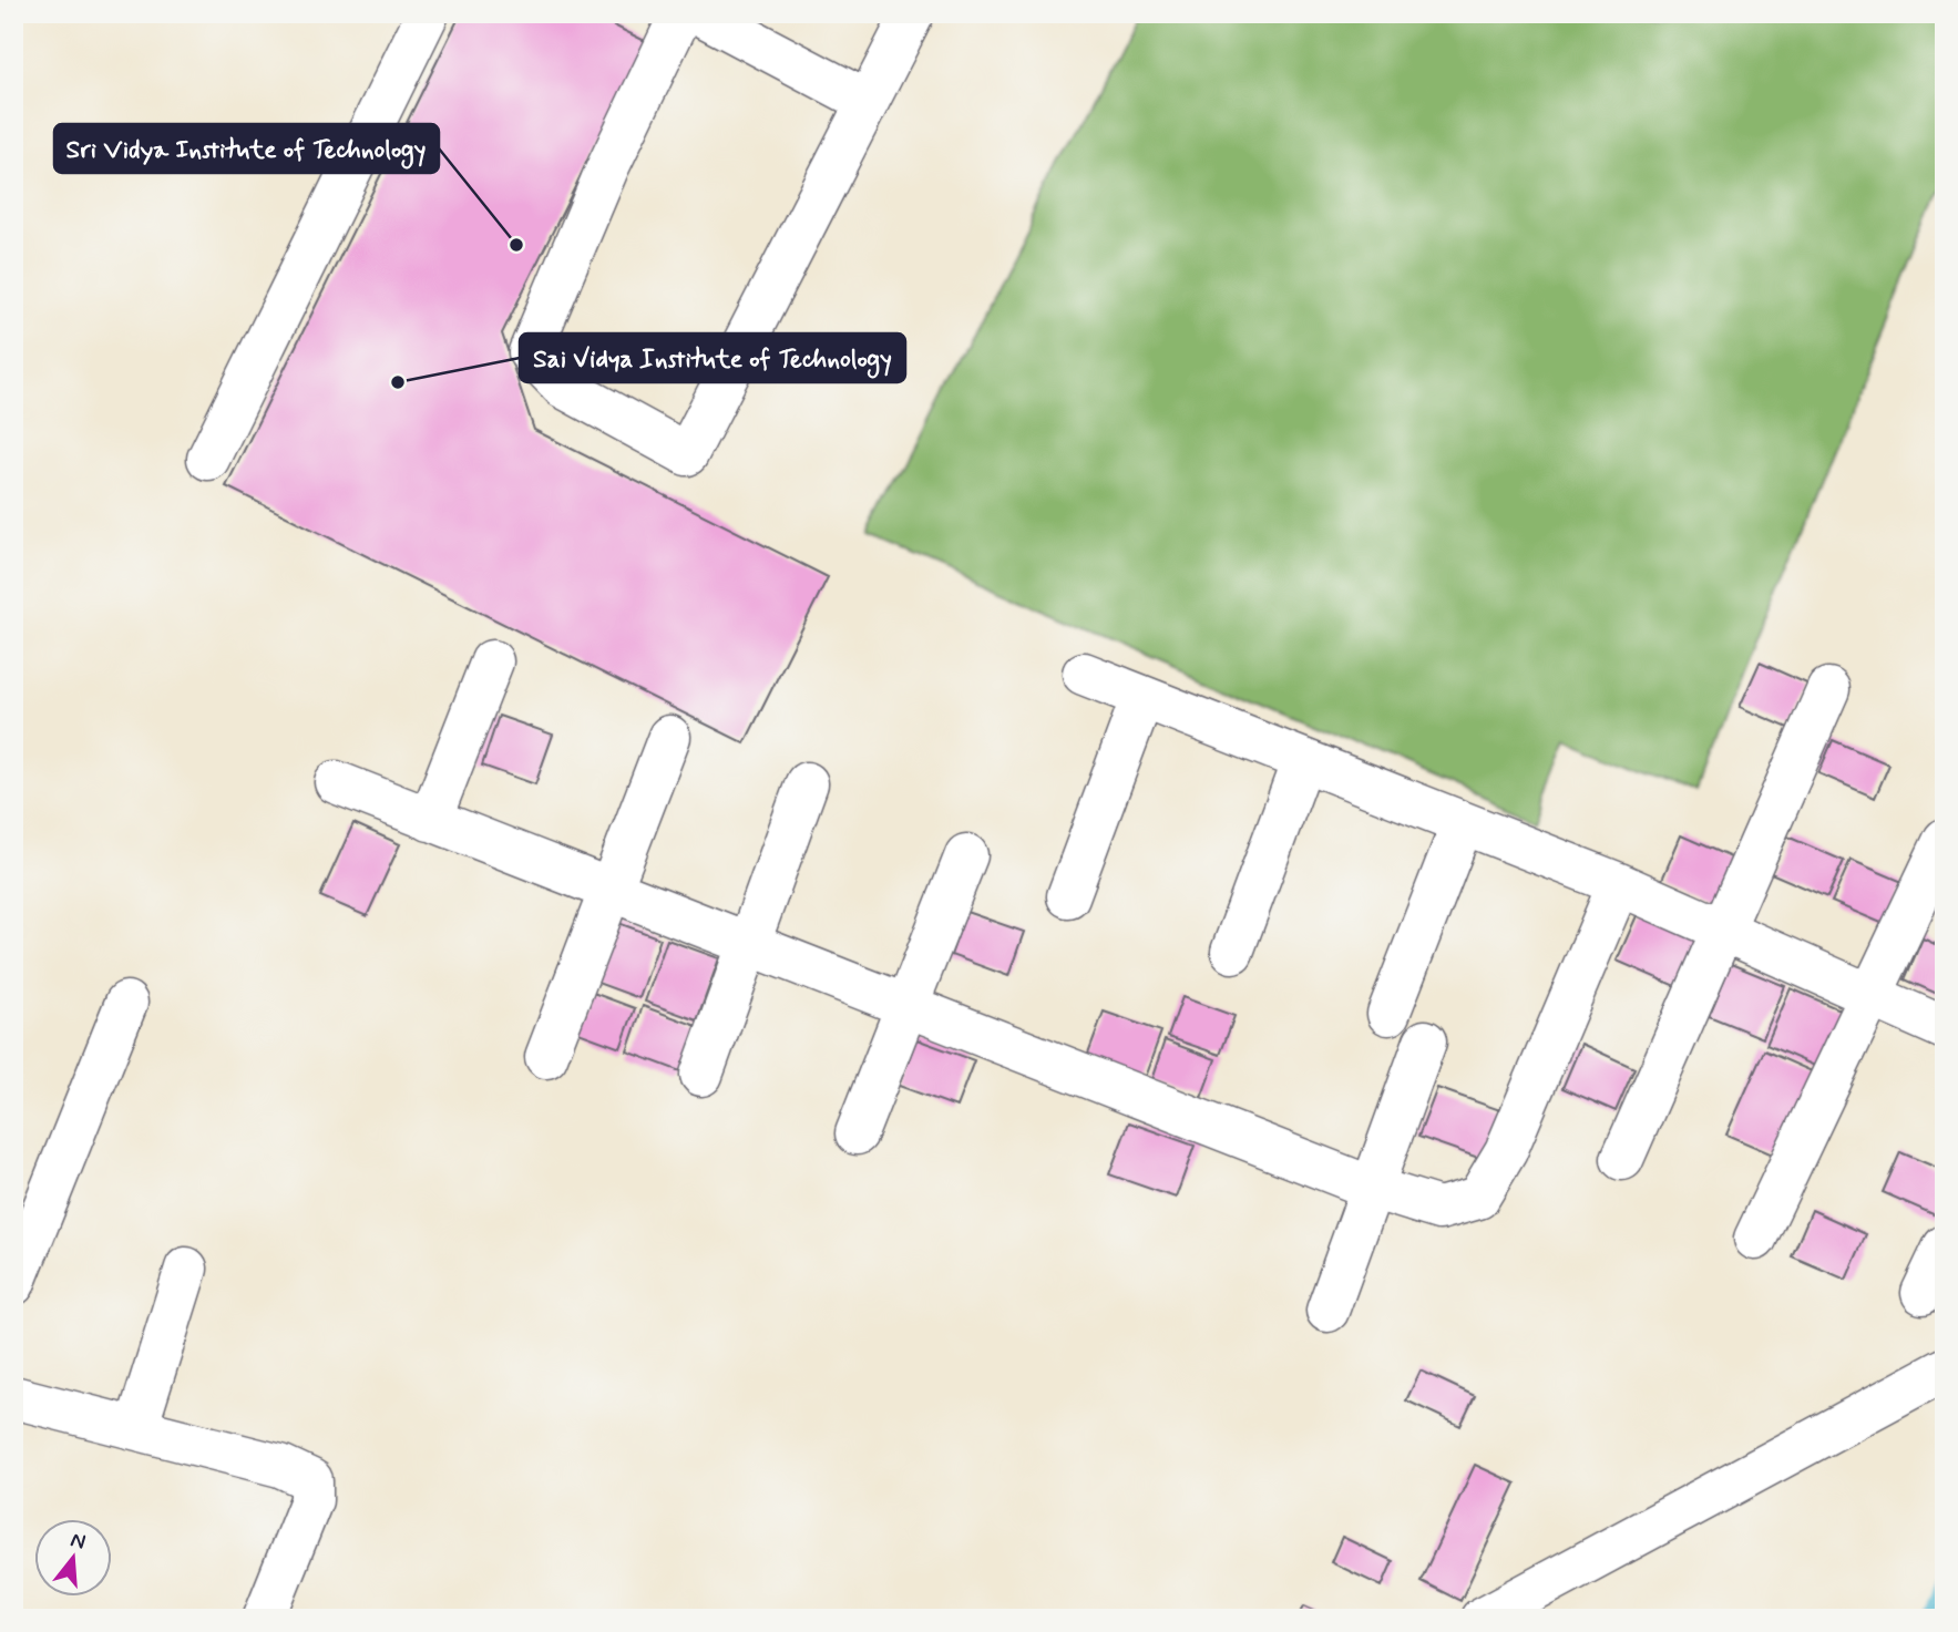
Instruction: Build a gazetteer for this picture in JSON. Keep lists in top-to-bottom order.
{
  "places": ["Sri Vidya Institute of Technology", "Sai Vidya Institute of Technology"],
  "north": "top"
}
